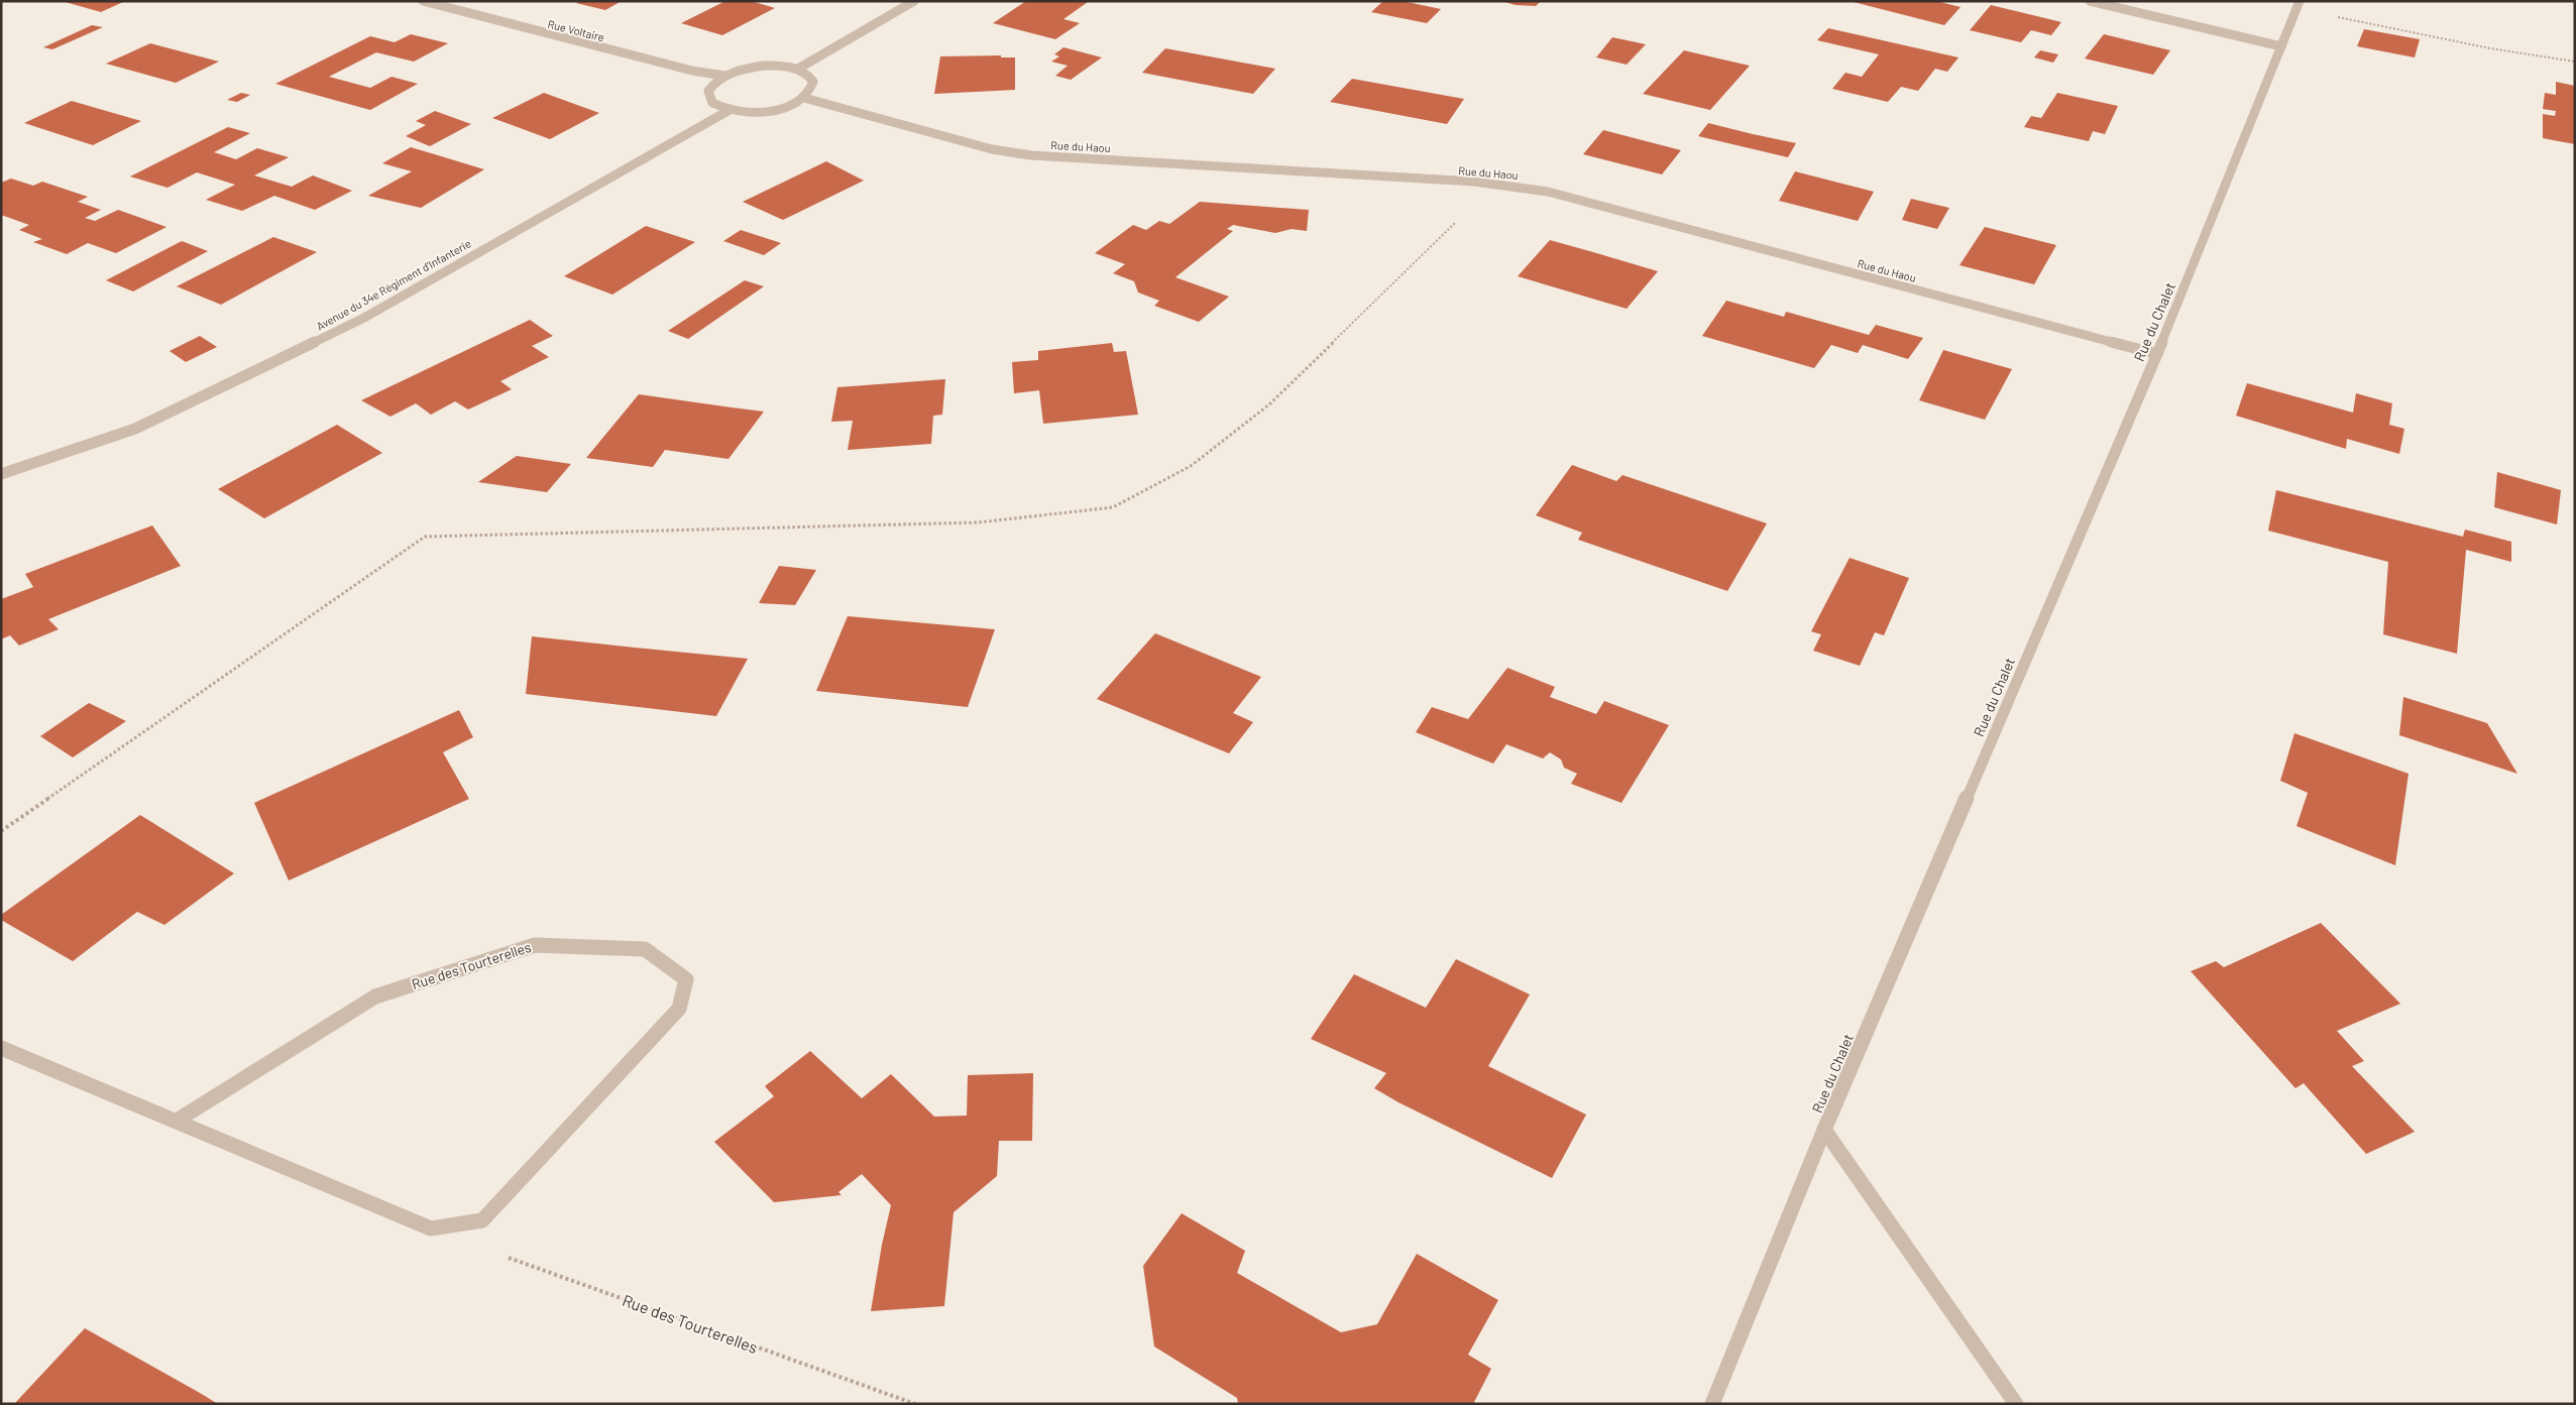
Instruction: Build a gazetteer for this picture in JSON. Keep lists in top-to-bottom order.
{
  "streets": {
    "street": [
      "Rue Voltaire",
      "Rue du Haou",
      "Avenue du 34e Régiment d'Infanterie",
      "Rue du Chalet",
      "Rue des Tourterelles"
    ]
  },
  "crossings": [
    ["Rue du Haou", "Rue du Chalet"]
  ]
}
